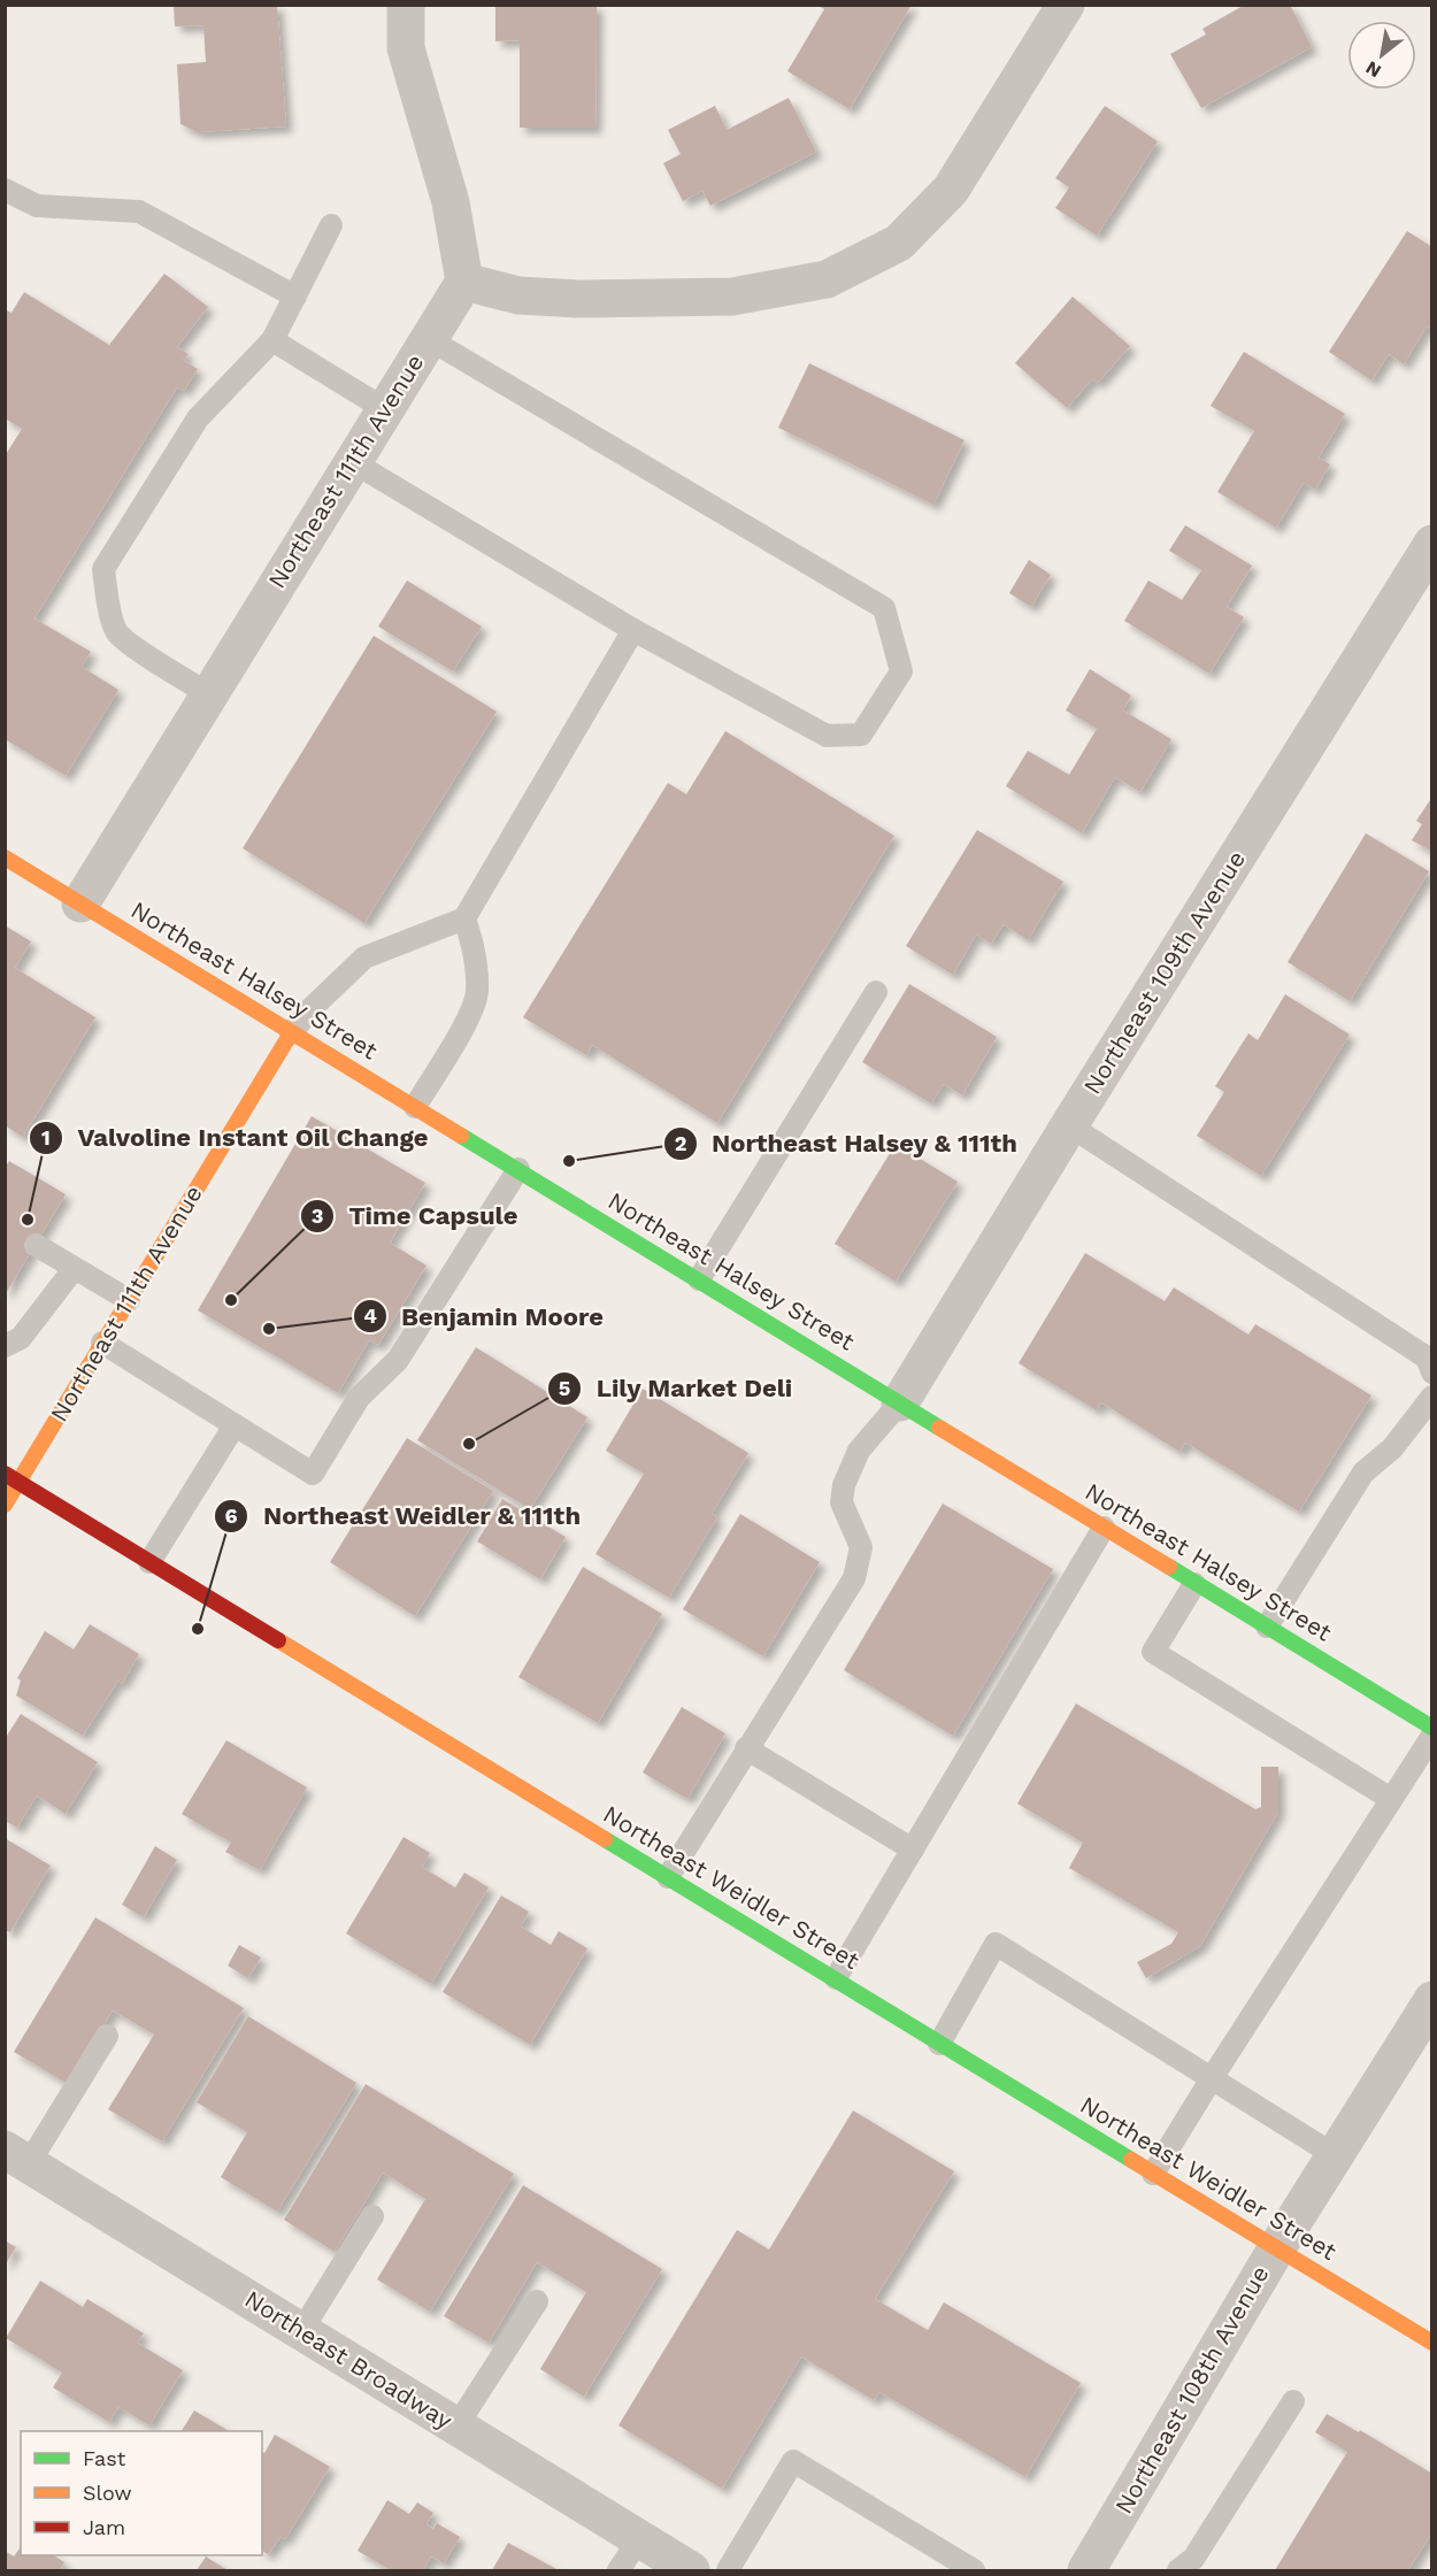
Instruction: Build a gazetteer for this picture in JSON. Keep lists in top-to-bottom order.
{
  "streets": {
    "main road": ["Northeast 111th Avenue", "Northeast Halsey Street", "Northeast Weidler Street"],
    "street": ["Northeast 109th Avenue", "Northeast Broadway", "Northeast 108th Avenue"]
  },
  "crossings": [
    ["Northeast 111th Avenue", "Northeast Halsey Street"],
    ["Northeast 111th Avenue", "Northeast Weidler Street"],
    ["Northeast 109th Avenue", "Northeast Halsey Street"],
    ["Northeast Weidler Street", "Northeast 108th Avenue"]
  ],
  "places": [
    "Northeast Halsey & 111th",
    "Valvoline Instant Oil Change",
    "Time Capsule",
    "Benjamin Moore",
    "Lily Market Deli",
    "Northeast Weidler & 111th"
  ],
  "legend": ["Fast", "Slow", "Jam"],
  "north": "bottom left"
}
